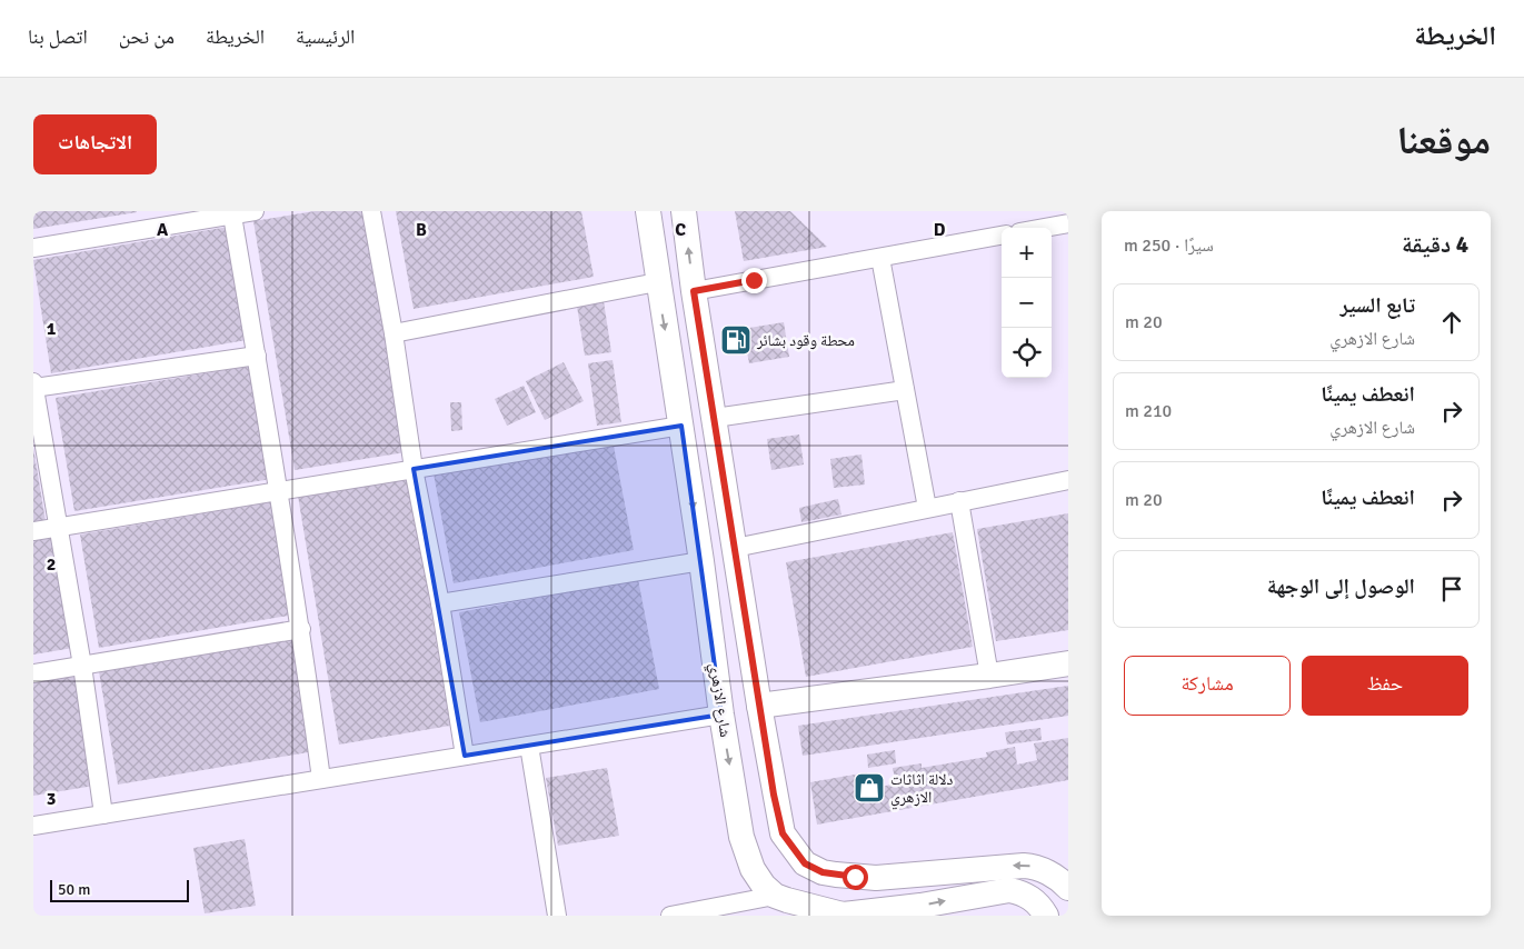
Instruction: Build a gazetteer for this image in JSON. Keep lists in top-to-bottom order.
{
  "streets": {
    "street": ["شارع الازهري"]
  },
  "places": {
    "fuel station": ["محطة وقود بشائر"],
    "shop": ["دلالة اثاثات الازهري"]
  },
  "scale_bar": "50 m",
  "page": {
    "header": "الخريطة",
    "nav": [
      "الرئيسية",
      "الخريطة",
      "من نحن",
      "اتصل بنا"
    ],
    "title": "موقعنا",
    "buttons": [
      "الاتجاهات",
      ["حفظ", "مشاركة"]
    ],
    "heading": ["4 دقيقة", "سيرًا · 250 m"],
    "map_buttons": ["+", "−"],
    "list": [
      ["تابع السير", "شارع الازهري", "20 m"],
      ["انعطف يمينًا", "شارع الازهري", "210 m"],
      ["انعطف يمينًا", "20 m"],
      "الوصول إلى الوجهة"
    ],
    "scale": "50 m"
  },
  "grid": {
    "columns": [
      "A",
      "B",
      "C",
      "D"
    ],
    "rows": ["1", "2", "3"]
  }
}
